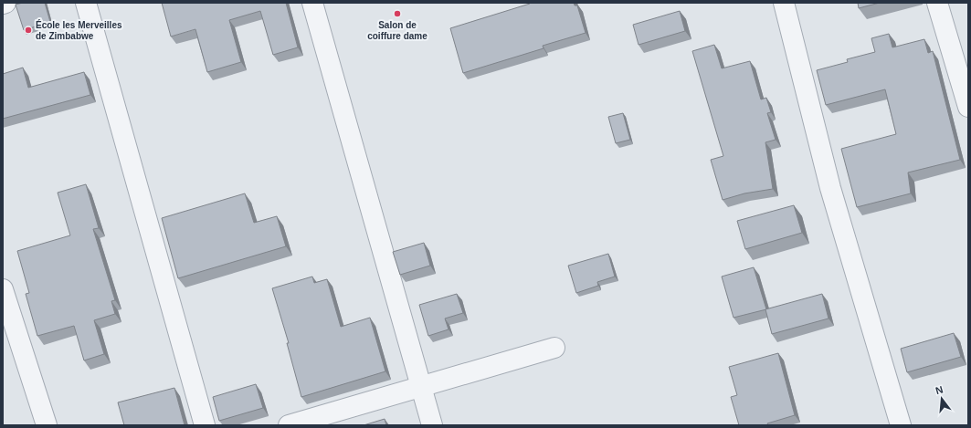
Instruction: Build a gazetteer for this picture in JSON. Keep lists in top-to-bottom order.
{
  "places": ["Salon de coiffure dame", "École les Merveilles de Zimbabwe"],
  "north": "top"
}
